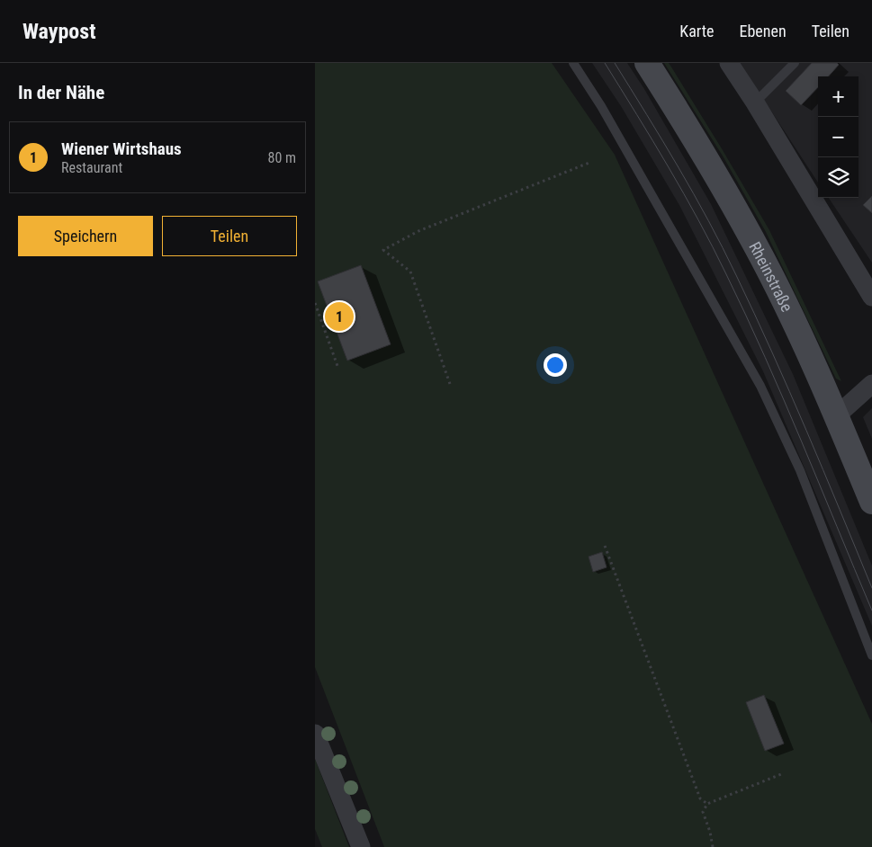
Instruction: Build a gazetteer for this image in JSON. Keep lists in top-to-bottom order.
{
  "streets": {
    "main road": ["Rheinstraße"]
  },
  "page": {
    "header": "Waypost",
    "nav": ["Karte", "Ebenen", "Teilen"],
    "heading": "In der Nähe",
    "map_buttons": ["+", "−"],
    "list": [
      {
        "mark": "1",
        "name": "Wiener Wirtshaus",
        "note": "Restaurant",
        "value": "80 m"
      }
    ],
    "buttons": ["Speichern", "Teilen"],
    "pins": "1"
  }
}
